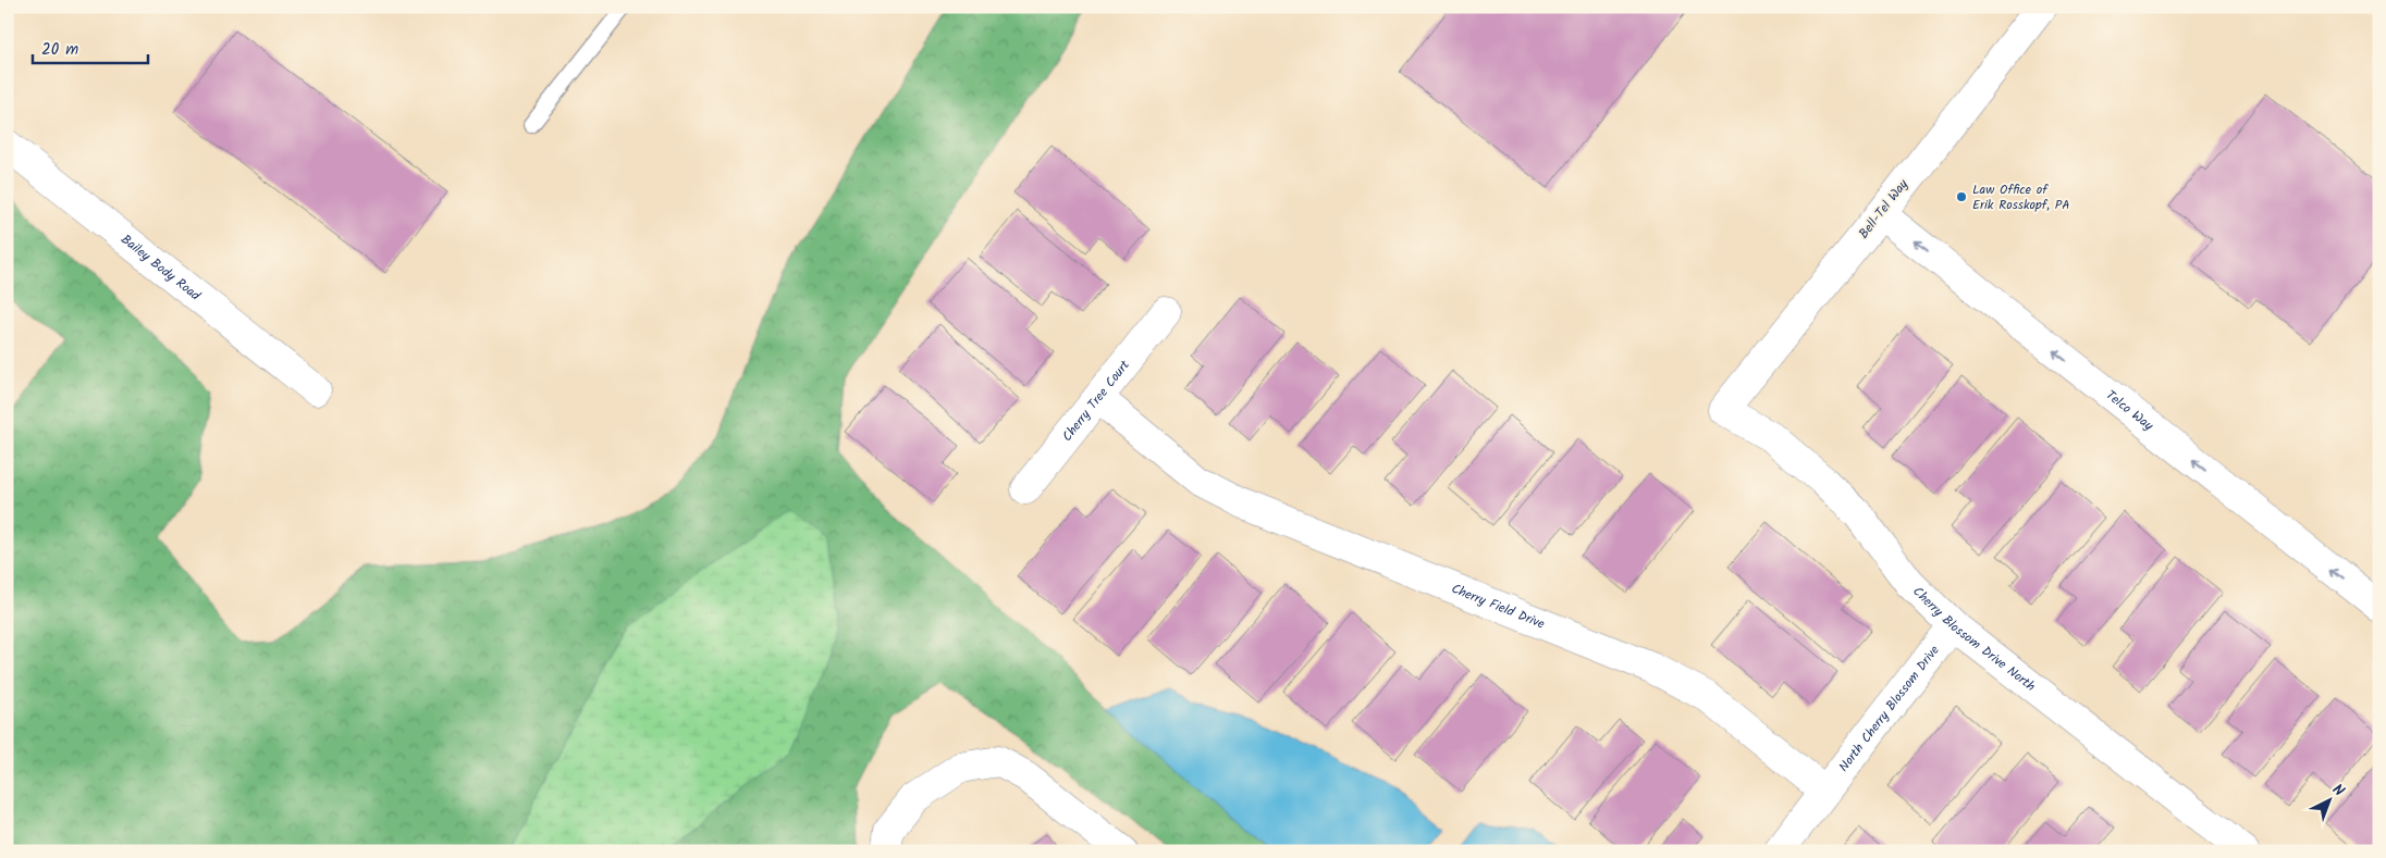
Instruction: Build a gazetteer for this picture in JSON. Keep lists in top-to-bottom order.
{
  "streets": {
    "street": [
      "Bell-Tel Way",
      "Bailey Body Road",
      "Cherry Tree Court",
      "Telco Way",
      "Cherry Field Drive",
      "Cherry Blossom Drive North",
      "North Cherry Blossom Drive"
    ]
  },
  "crossings": [
    ["Bell-Tel Way", "Telco Way"],
    ["Bell-Tel Way", "Cherry Blossom Drive North"],
    ["Cherry Tree Court", "Cherry Field Drive"],
    ["Cherry Field Drive", "North Cherry Blossom Drive"],
    ["Cherry Blossom Drive North", "North Cherry Blossom Drive"]
  ],
  "one_way": ["Telco Way"],
  "places": ["Law Office of Erik Rosskopf, PA"],
  "scale_bar": "20 m",
  "north": "top right"
}
